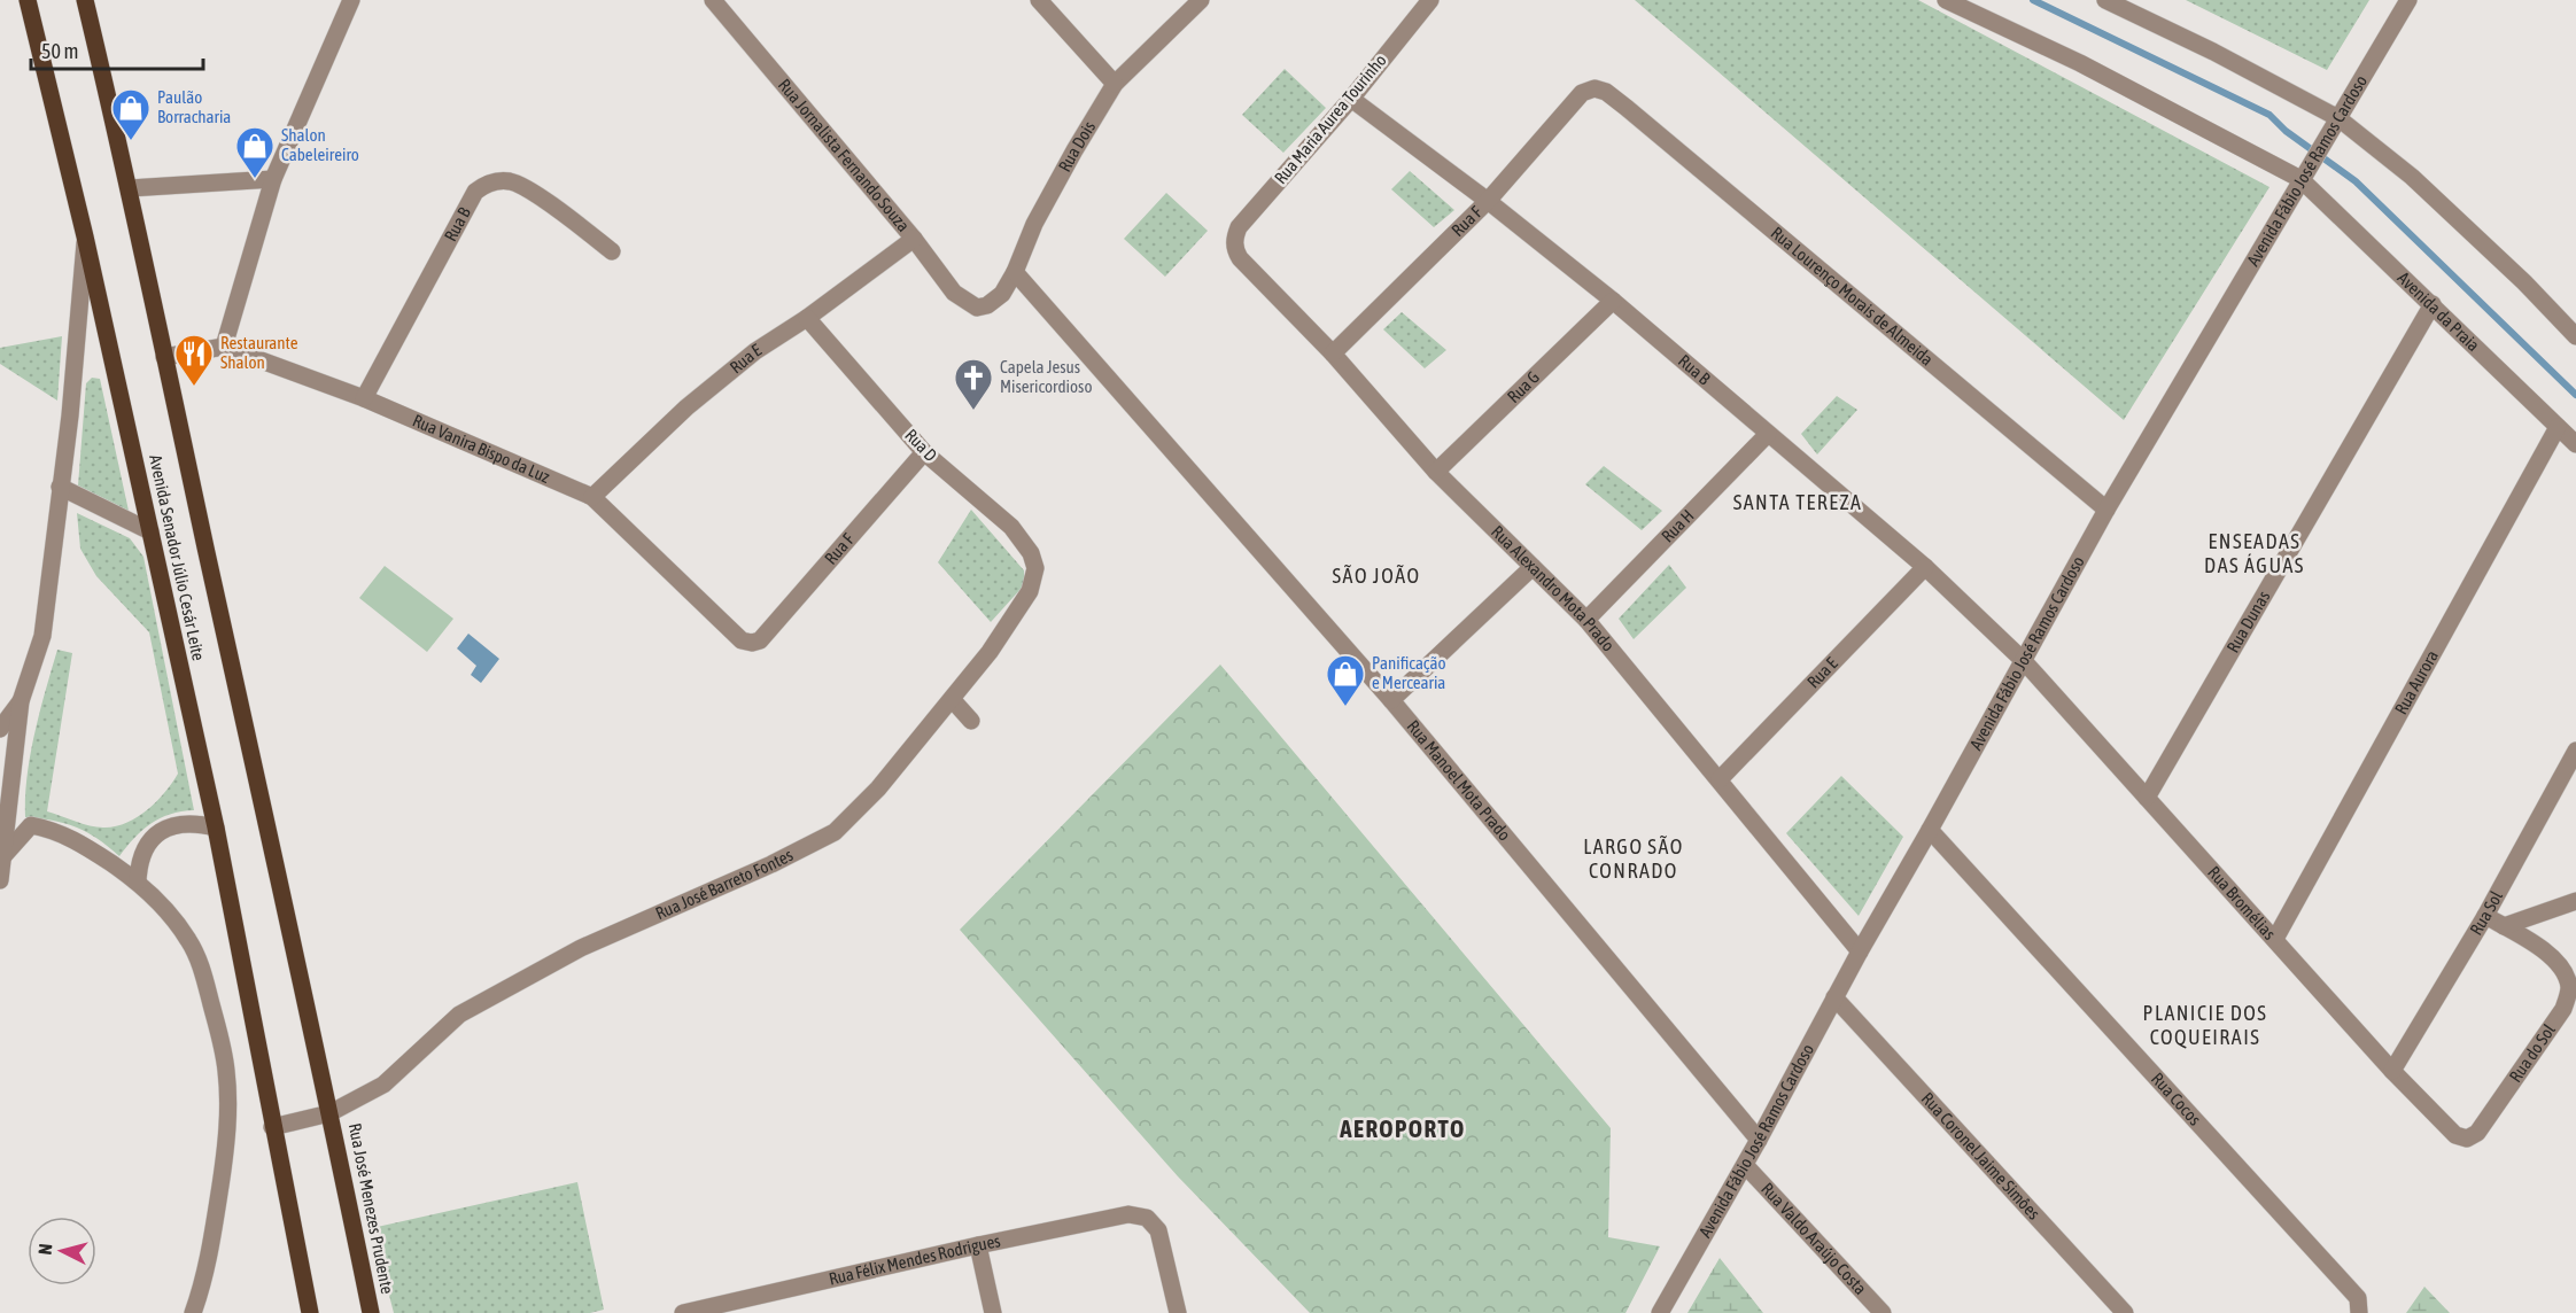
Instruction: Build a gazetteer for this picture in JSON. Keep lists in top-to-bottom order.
{
  "streets": {
    "main road": ["Avenida Senador Júlio Cesár Leite", "Rua José Menezes Prudente"],
    "street": [
      "Rua Maria Aurea Tourinho",
      "Rua Dois",
      "Rua Jornalista Fernando Souza",
      "Avenida Fábio José Ramos Cardoso",
      "Rua F",
      "Rua B",
      "Rua Lourenço Morais de Almeida",
      "Avenida da Praia",
      "Rua E",
      "Rua G",
      "Rua D",
      "Rua Vanira Bispo da Luz",
      "Rua H",
      "Rua Alexandro Mota Prado",
      "Rua Dunas",
      "Rua Aurora",
      "Rua Manoel Mota Prado",
      "Rua José Barreto Fontes",
      "Rua Bromélias",
      "Rua Sol",
      "Rua do Sol",
      "Rua Cocos",
      "Rua Coronel Jaime Simôes",
      "Rua Valdo Araújo Costa",
      "Rua Félix Mendes Rodrigues"
    ]
  },
  "crossings": [
    ["Rua Maria Aurea Tourinho", "Rua B"],
    ["Rua Maria Aurea Tourinho", "Rua Alexandro Mota Prado"],
    ["Rua Dois", "Rua Jornalista Fernando Souza"],
    ["Rua Dois", "Rua Manoel Mota Prado"],
    ["Rua Jornalista Fernando Souza", "Rua E"],
    ["Avenida Fábio José Ramos Cardoso", "Rua B"],
    ["Avenida Fábio José Ramos Cardoso", "Rua Lourenço Morais de Almeida"],
    ["Avenida Fábio José Ramos Cardoso", "Avenida da Praia"],
    ["Avenida Fábio José Ramos Cardoso", "Rua Alexandro Mota Prado"],
    ["Avenida Fábio José Ramos Cardoso", "Rua Manoel Mota Prado"],
    ["Avenida Fábio José Ramos Cardoso", "Rua Bromélias"],
    ["Avenida Fábio José Ramos Cardoso", "Rua Cocos"],
    ["Avenida Fábio José Ramos Cardoso", "Rua Coronel Jaime Simôes"],
    ["Avenida Fábio José Ramos Cardoso", "Rua Valdo Araújo Costa"],
    ["Rua F", "Rua B"],
    ["Rua F", "Rua Lourenço Morais de Almeida"],
    ["Rua F", "Rua D"],
    ["Rua F", "Rua Vanira Bispo da Luz"],
    ["Rua F", "Rua Alexandro Mota Prado"],
    ["Rua B", "Rua E"],
    ["Rua B", "Rua G"],
    ["Rua B", "Rua Vanira Bispo da Luz"],
    ["Rua B", "Rua H"],
    ["Rua B", "Rua Bromélias"],
    ["Avenida da Praia", "Rua Dunas"],
    ["Avenida da Praia", "Rua Aurora"],
    ["Rua E", "Rua D"],
    ["Rua E", "Rua Vanira Bispo da Luz"],
    ["Rua E", "Rua Alexandro Mota Prado"],
    ["Rua G", "Rua Alexandro Mota Prado"],
    ["Rua D", "Rua José Barreto Fontes"],
    ["Rua H", "Rua Alexandro Mota Prado"],
    ["Avenida Senador Júlio Cesár Leite", "Rua José Barreto Fontes"],
    ["Avenida Senador Júlio Cesár Leite", "Rua José Menezes Prudente"],
    ["Rua Dunas", "Rua Bromélias"],
    ["Rua Aurora", "Rua Bromélias"],
    ["Rua José Barreto Fontes", "Rua José Menezes Prudente"],
    ["Rua Bromélias", "Rua Sol"],
    ["Rua Bromélias", "Rua do Sol"],
    ["Rua Sol", "Rua do Sol"]
  ],
  "districts": [
    "SANTA TEREZA",
    "ENSEADAS DAS ÁGUAS",
    "SÃO JOÃO",
    "LARGO SÃO CONRADO",
    "PLANICIE DOS COQUEIRAIS",
    "AEROPORTO"
  ],
  "places": {
    "shop": ["Paulão Borracharia", "Shalon Cabeleireiro", "Panificação e Mercearia"],
    "restaurant": ["Restaurante Shalon"],
    "church": ["Capela Jesus Misericordioso"]
  },
  "scale_bar": "50 m",
  "north": "left"
}
